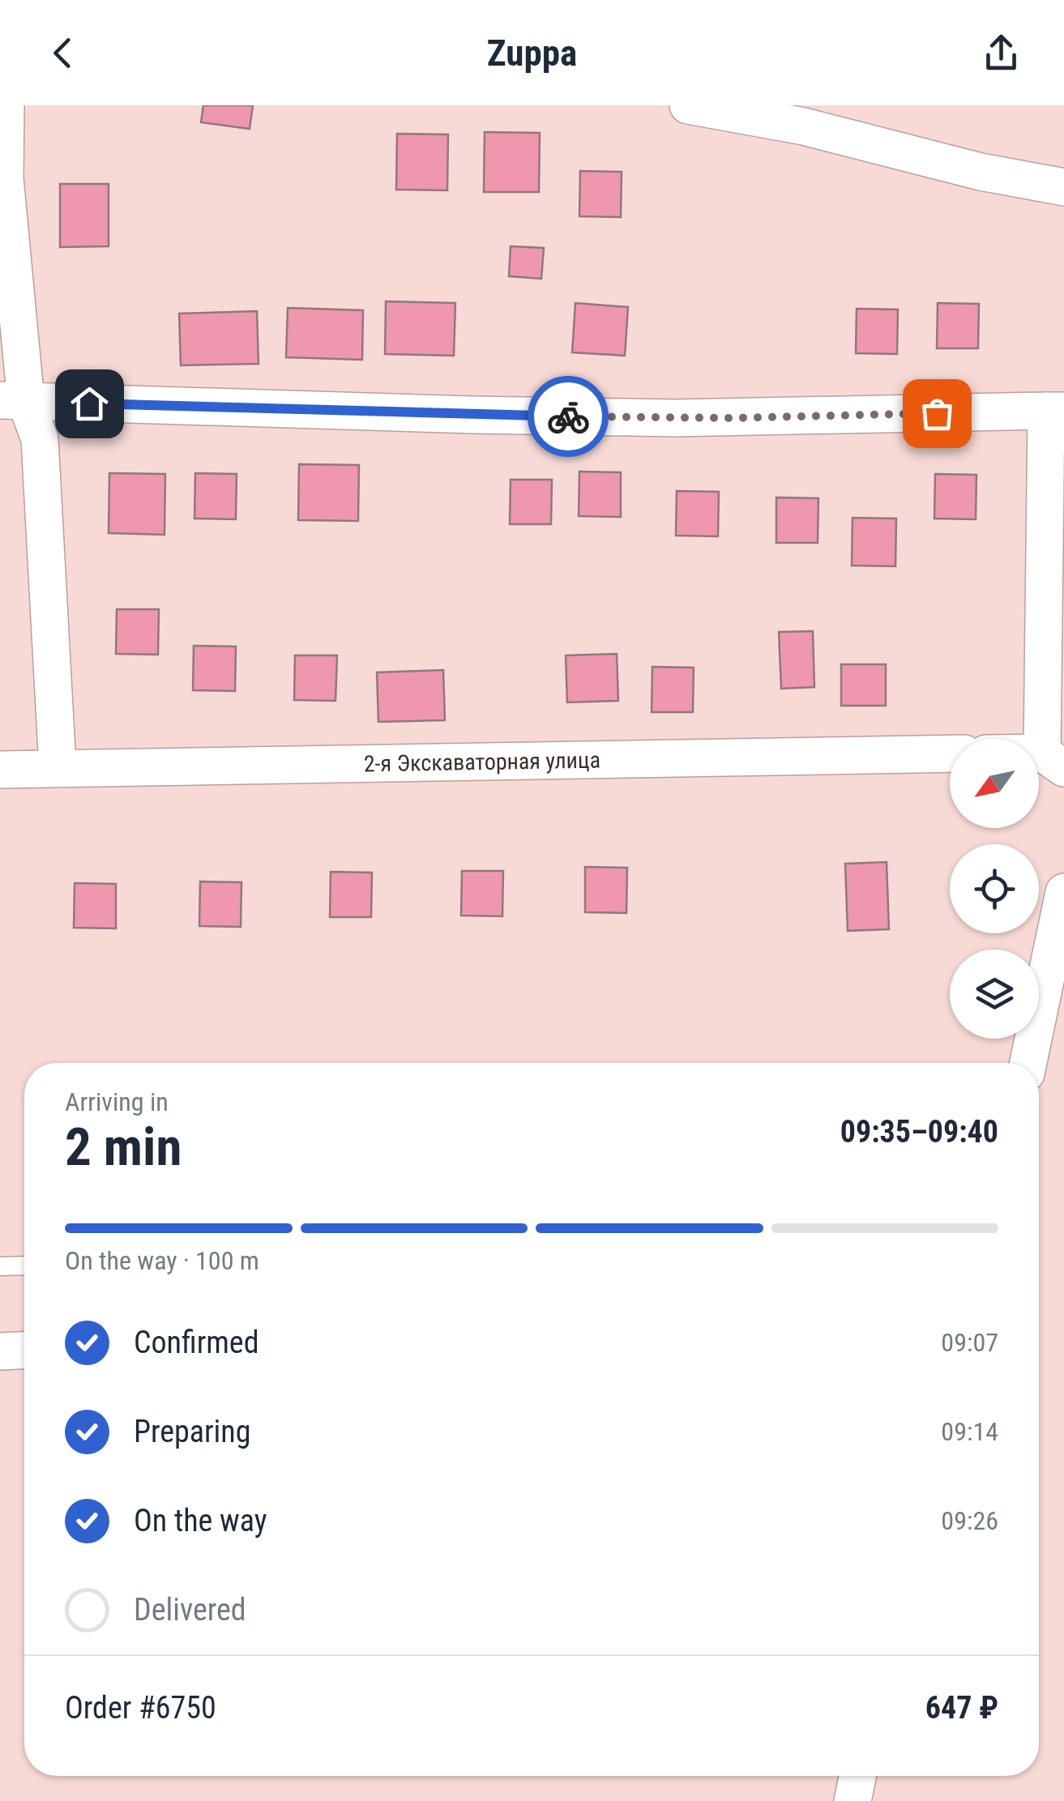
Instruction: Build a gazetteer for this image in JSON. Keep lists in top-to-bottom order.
{
  "streets": {
    "street": ["2-я Экскаваторная улица"]
  },
  "north": "bottom left",
  "page": {
    "header": "Zuppa",
    "heading": ["2 min", "Arriving in", "09:35–09:40"],
    "panel": ["Order #6750", "647 ₽"],
    "bar": "On the way · 100 m",
    "list": [
      ["Confirmed", "09:07"],
      ["Preparing", "09:14"],
      ["On the way", "09:26"],
      "Delivered"
    ]
  }
}
